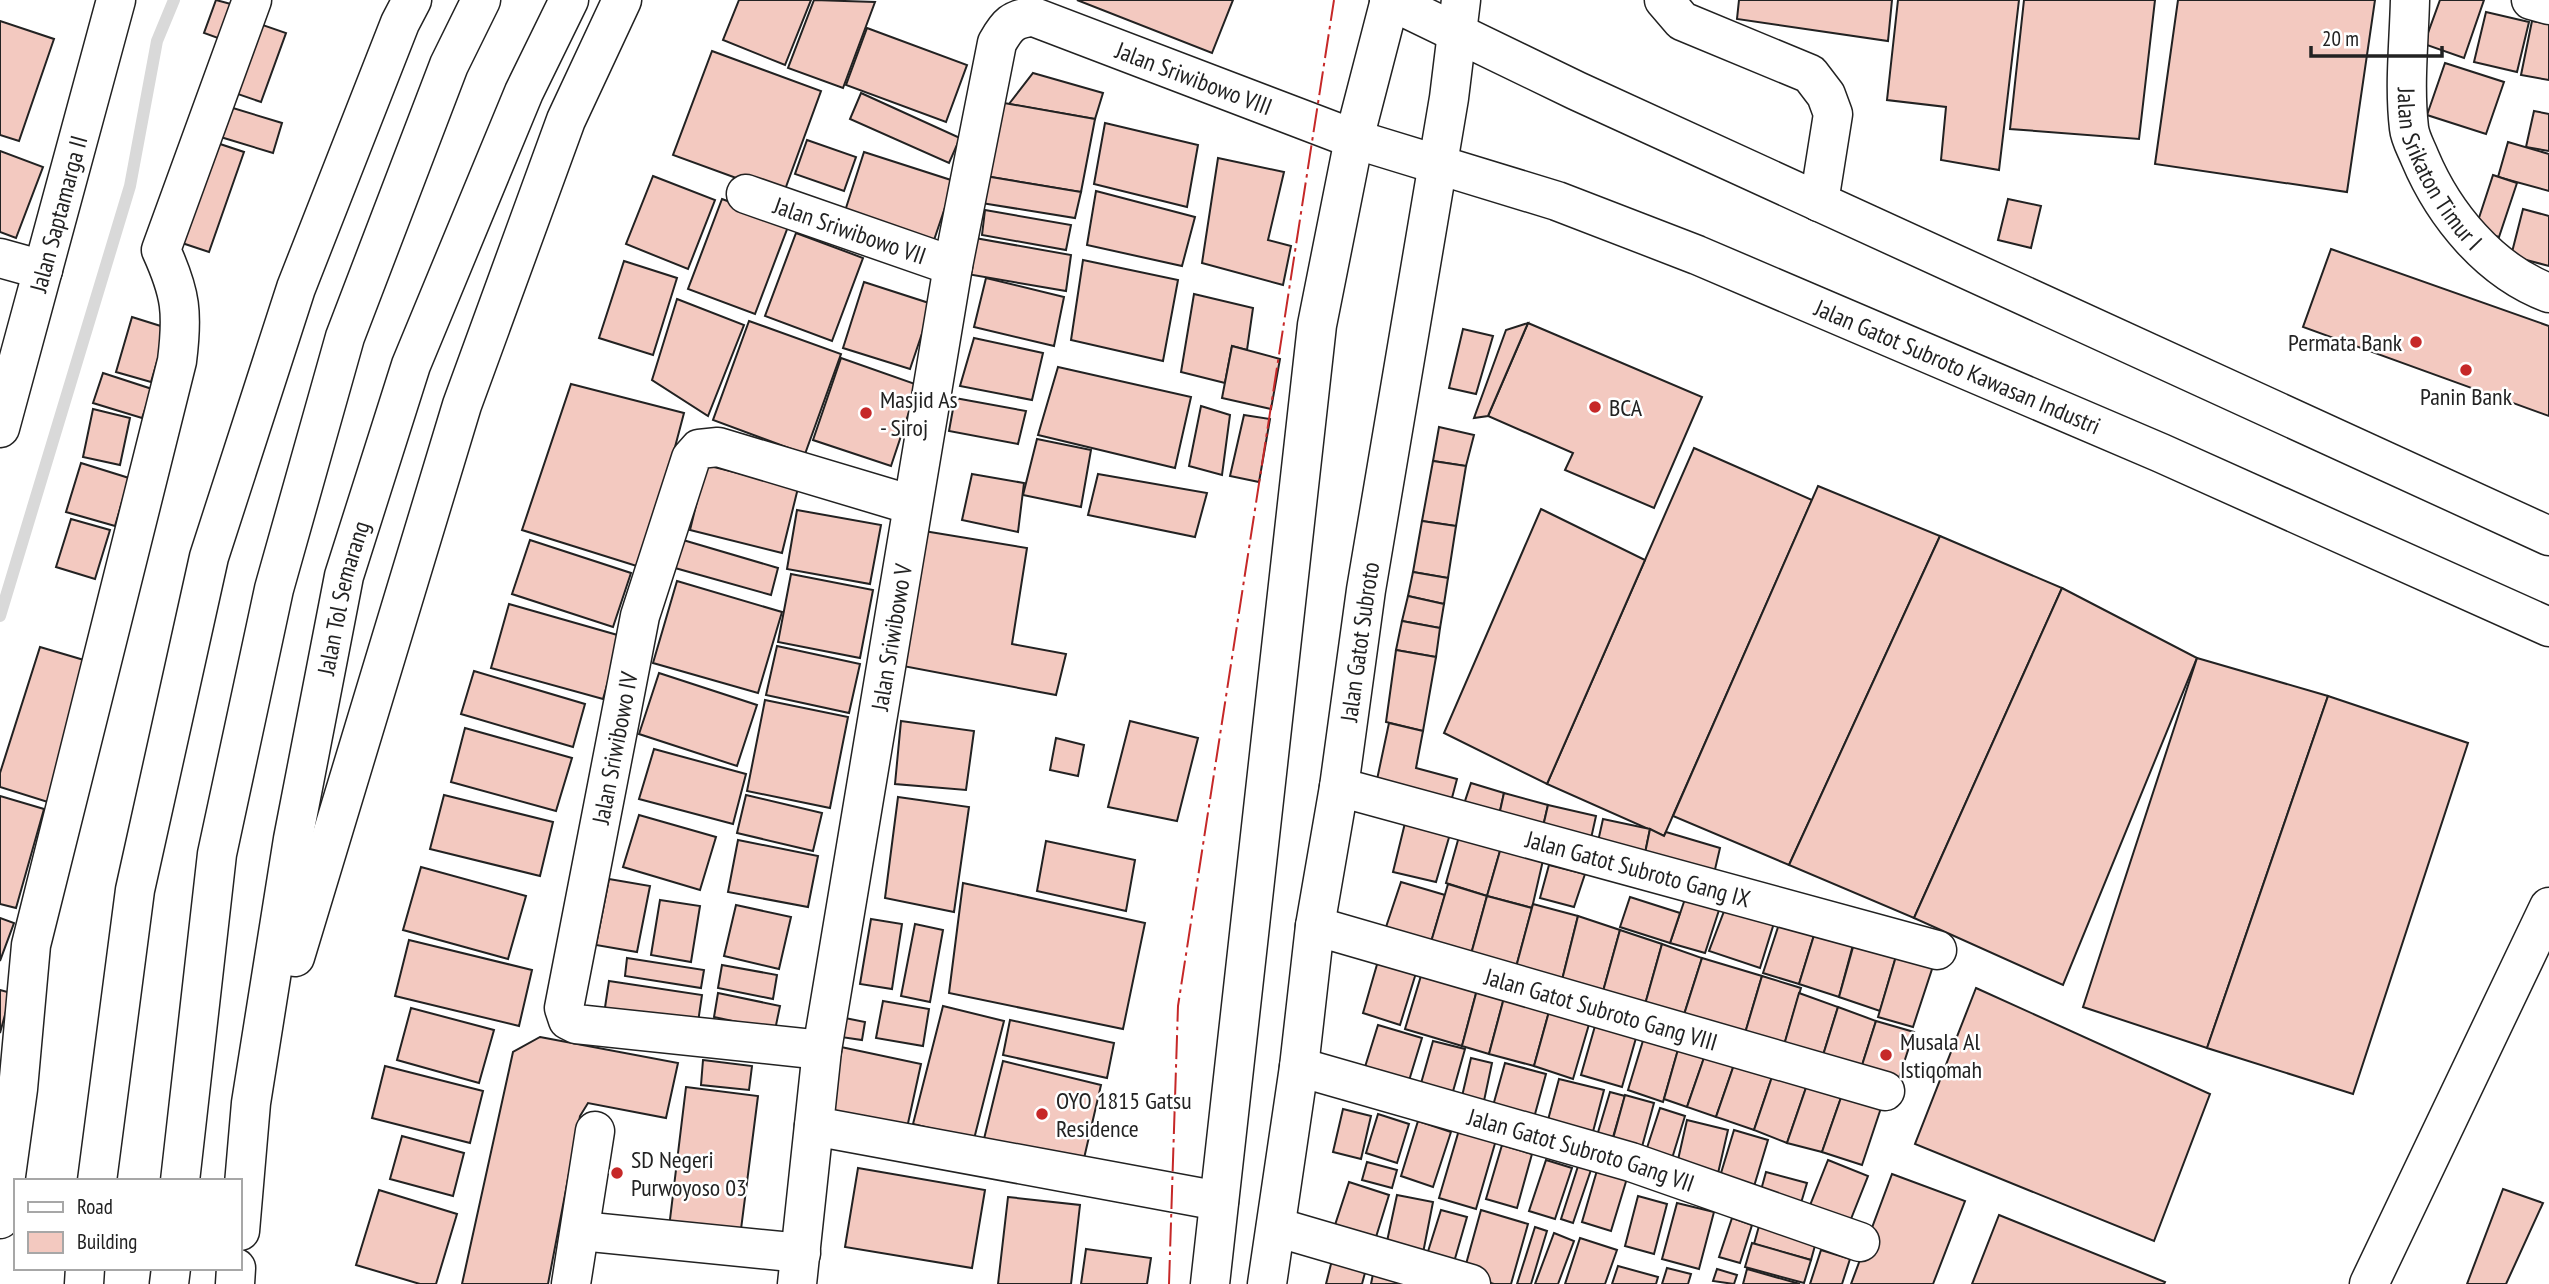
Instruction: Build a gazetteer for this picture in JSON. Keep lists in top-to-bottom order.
{
  "streets": {
    "main road": [
      "Jalan Sriwibowo VIII",
      "Jalan Srikaton Timur I",
      "Jalan Saptamarga II",
      "Jalan Sriwibowo VII",
      "Jalan Gatot Subroto Kawasan Industri",
      "Jalan Tol Semarang",
      "Jalan Sriwibowo V",
      "Jalan Gatot Subroto",
      "Jalan Sriwibowo IV",
      "Jalan Gatot Subroto Gang IX",
      "Jalan Gatot Subroto Gang VIII",
      "Jalan Gatot Subroto Gang VII"
    ]
  },
  "crossings": [
    ["Jalan Sriwibowo VIII", "Jalan Gatot Subroto Kawasan Industri"],
    ["Jalan Sriwibowo VIII", "Jalan Sriwibowo V"],
    ["Jalan Sriwibowo VII", "Jalan Sriwibowo V"],
    ["Jalan Gatot Subroto Kawasan Industri", "Jalan Gatot Subroto"],
    ["Jalan Sriwibowo V", "Jalan Sriwibowo IV"],
    ["Jalan Gatot Subroto", "Jalan Gatot Subroto Gang IX"],
    ["Jalan Gatot Subroto", "Jalan Gatot Subroto Gang VIII"],
    ["Jalan Gatot Subroto", "Jalan Gatot Subroto Gang VII"]
  ],
  "places": [
    "Permata Bank",
    "Panin Bank",
    "BCA",
    "Masjid As - Siroj",
    "Musala Al Istiqomah",
    "OYO 1815 Gatsu Residence",
    "SD Negeri Purwoyoso 03"
  ],
  "legend": ["Road", "Building"],
  "scale_bar": "20 m"
}
